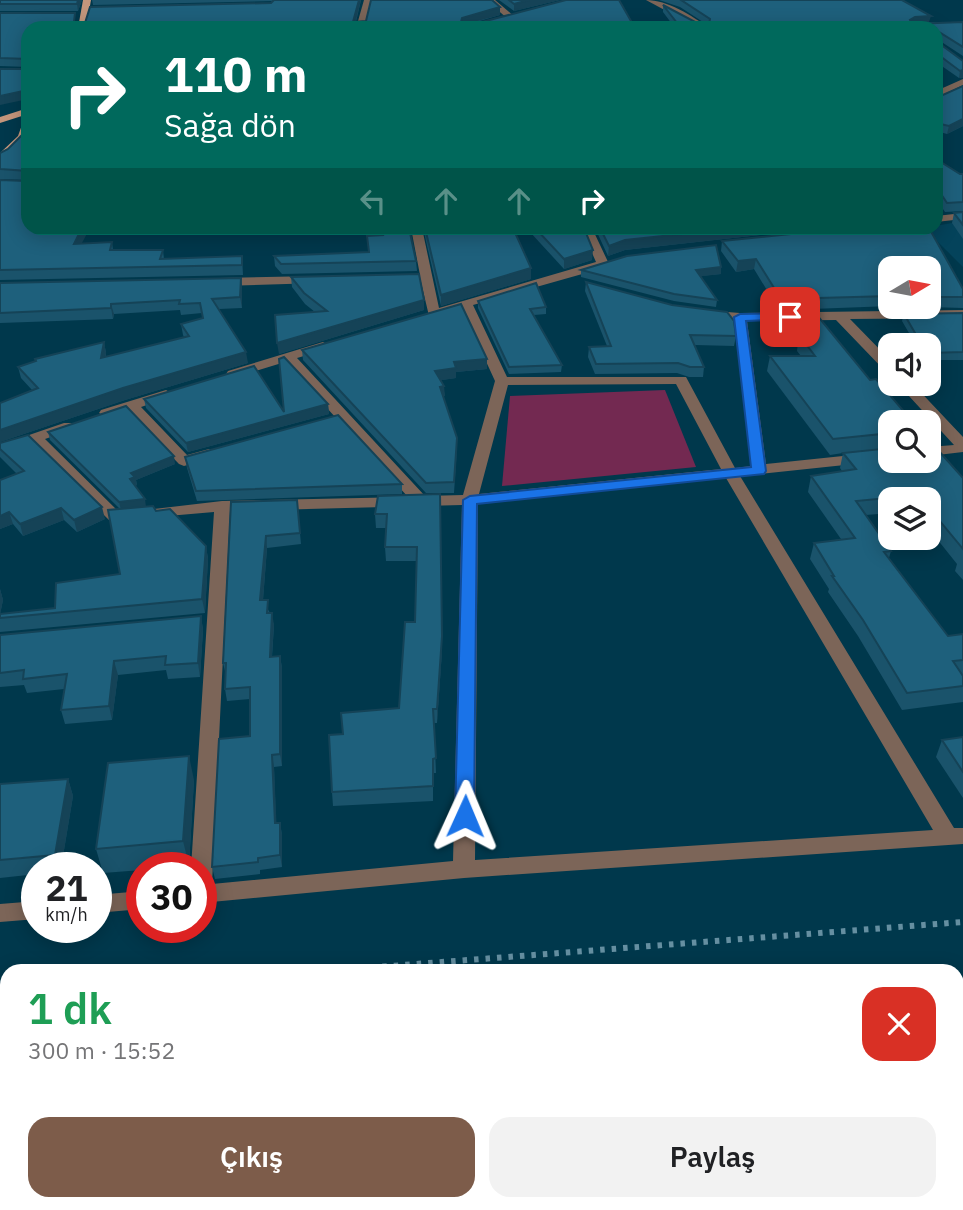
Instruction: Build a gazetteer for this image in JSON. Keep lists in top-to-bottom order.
{
  "north": "right",
  "page": {
    "turn": ["110 m", "Sağa dön"],
    "speed": "21 km/h",
    "limit": "30",
    "heading": ["1 dk", "300 m · 15:52"],
    "buttons": ["Çıkış", "Paylaş"]
  }
}
